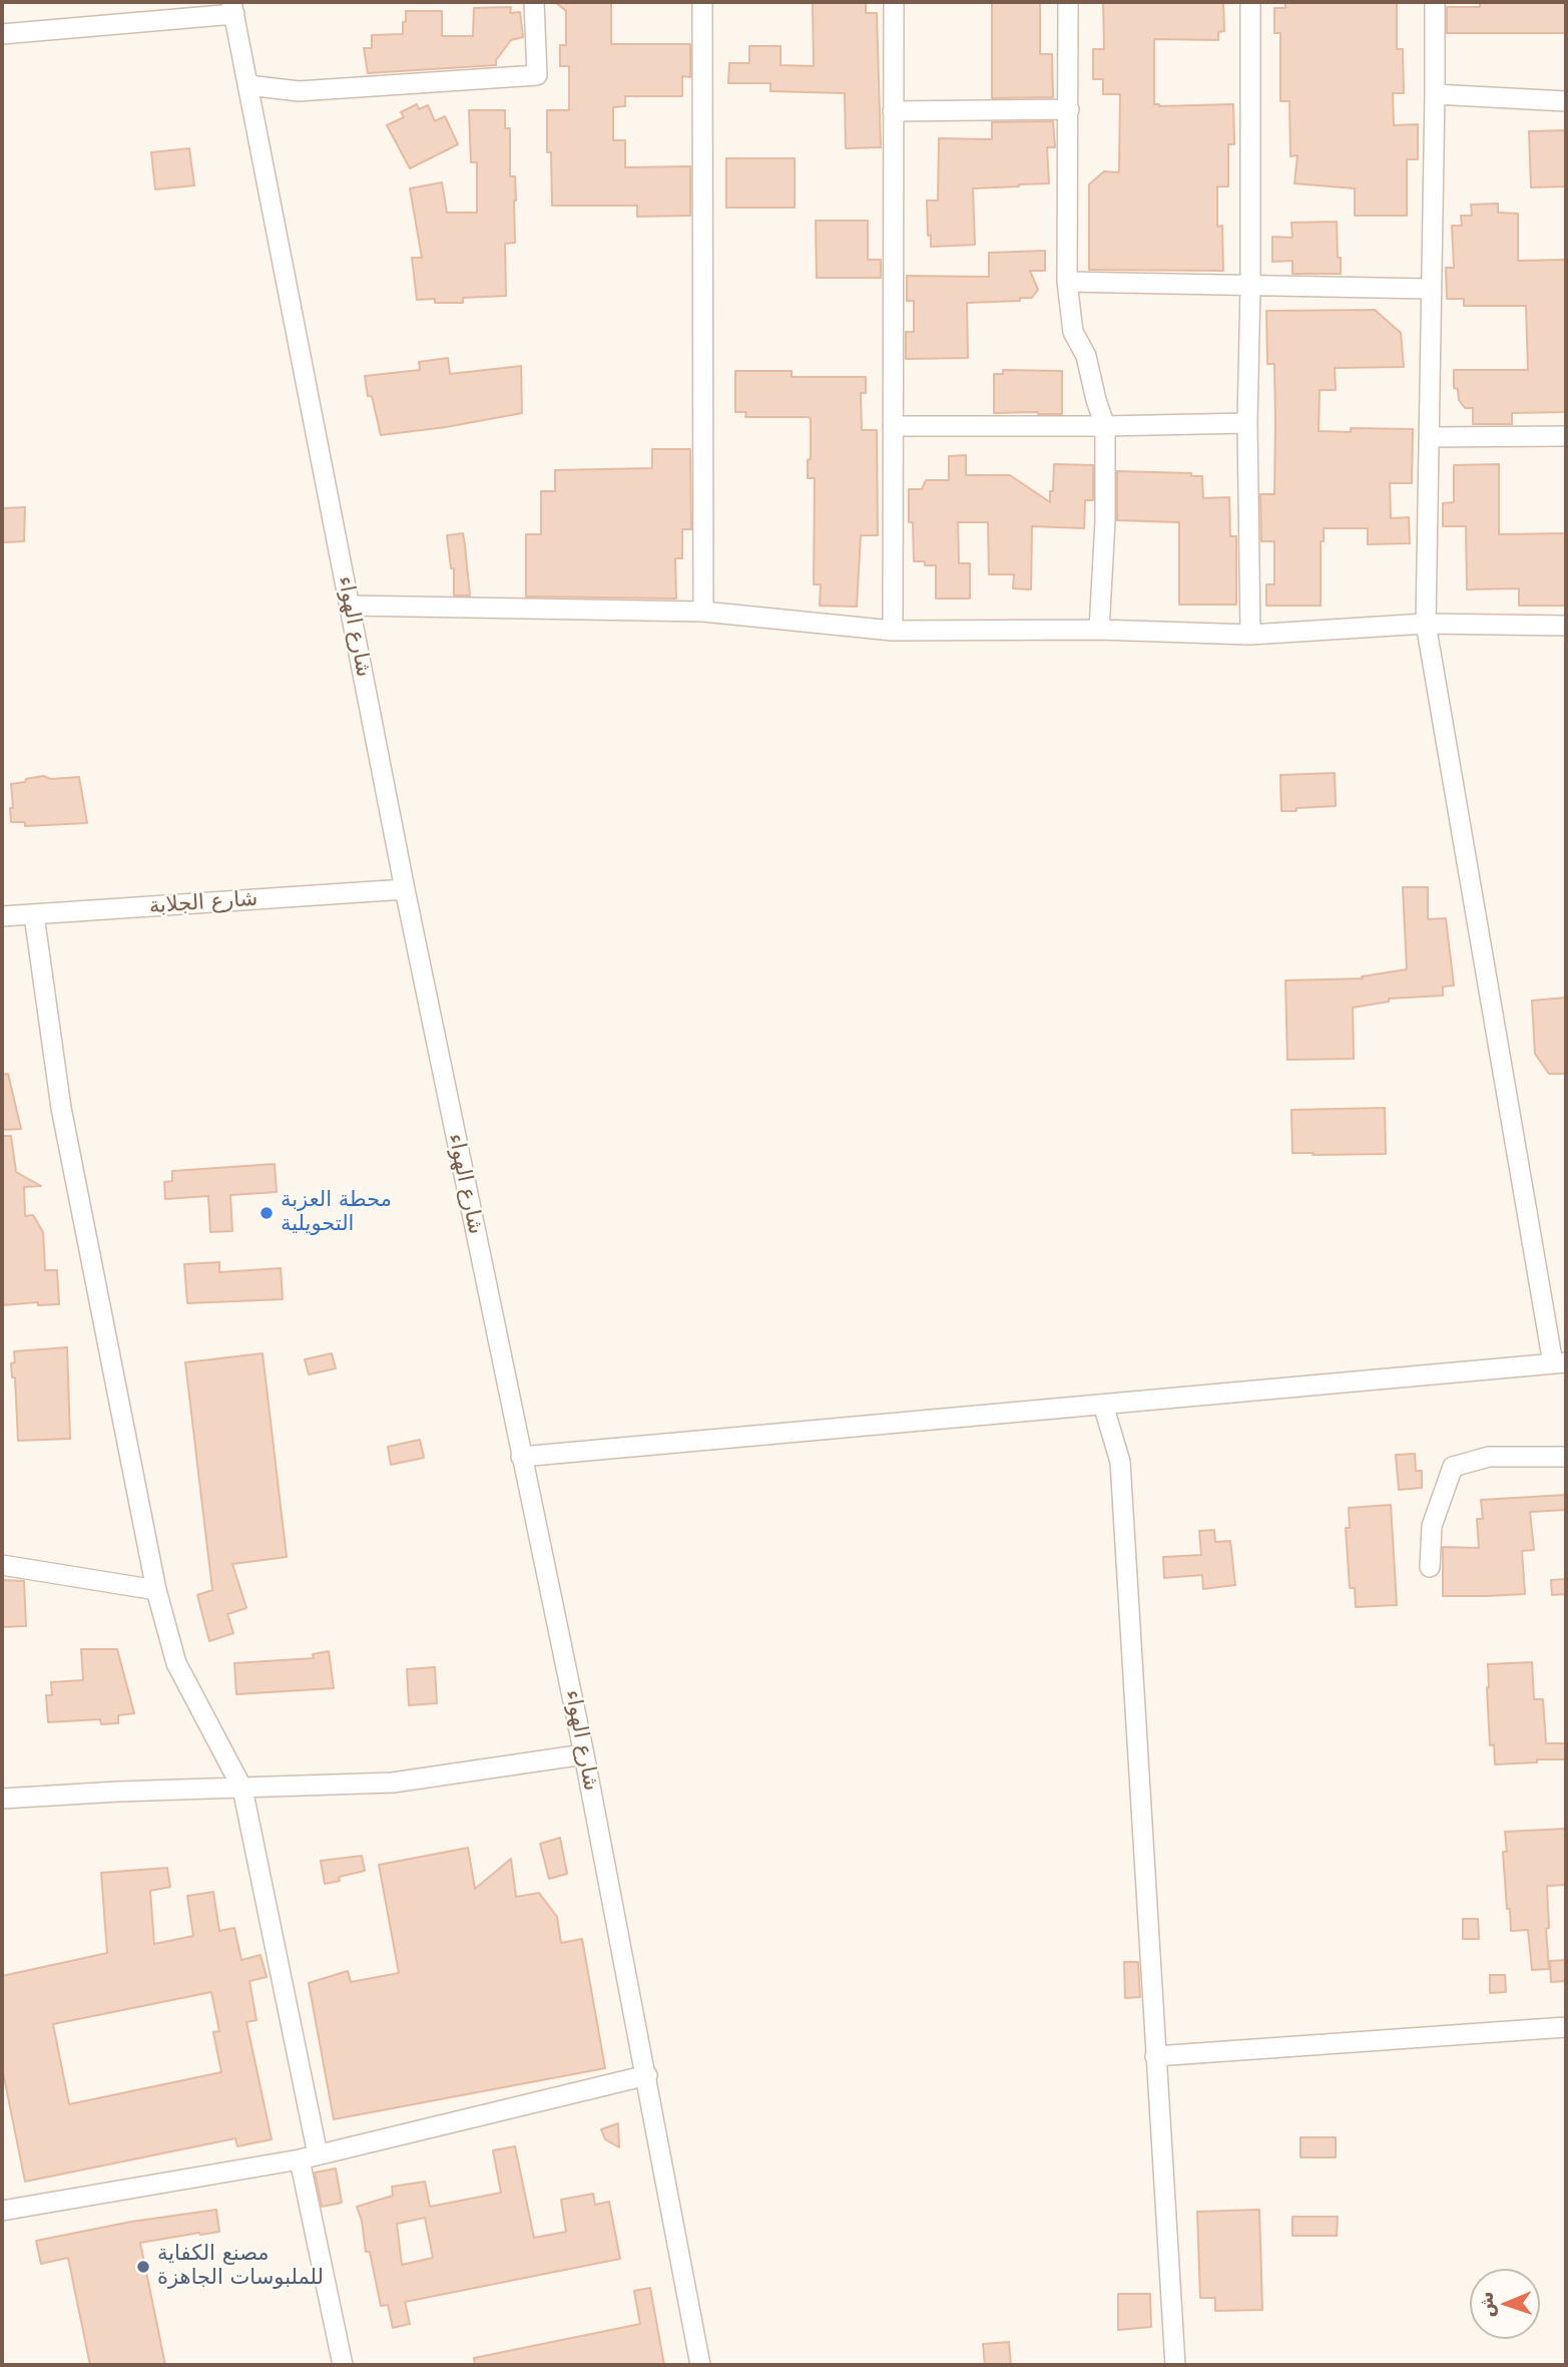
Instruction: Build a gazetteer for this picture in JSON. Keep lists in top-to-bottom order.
{
  "streets": {
    "street": ["شارع الهواء", "شارع الجلابة"]
  },
  "crossings": [
    ["شارع الهواء", "شارع الجلابة"]
  ],
  "places": ["محطة العزبة التحويلية", "مصنع الكفاية للملبوسات الجاهزة"],
  "north": "left"
}
